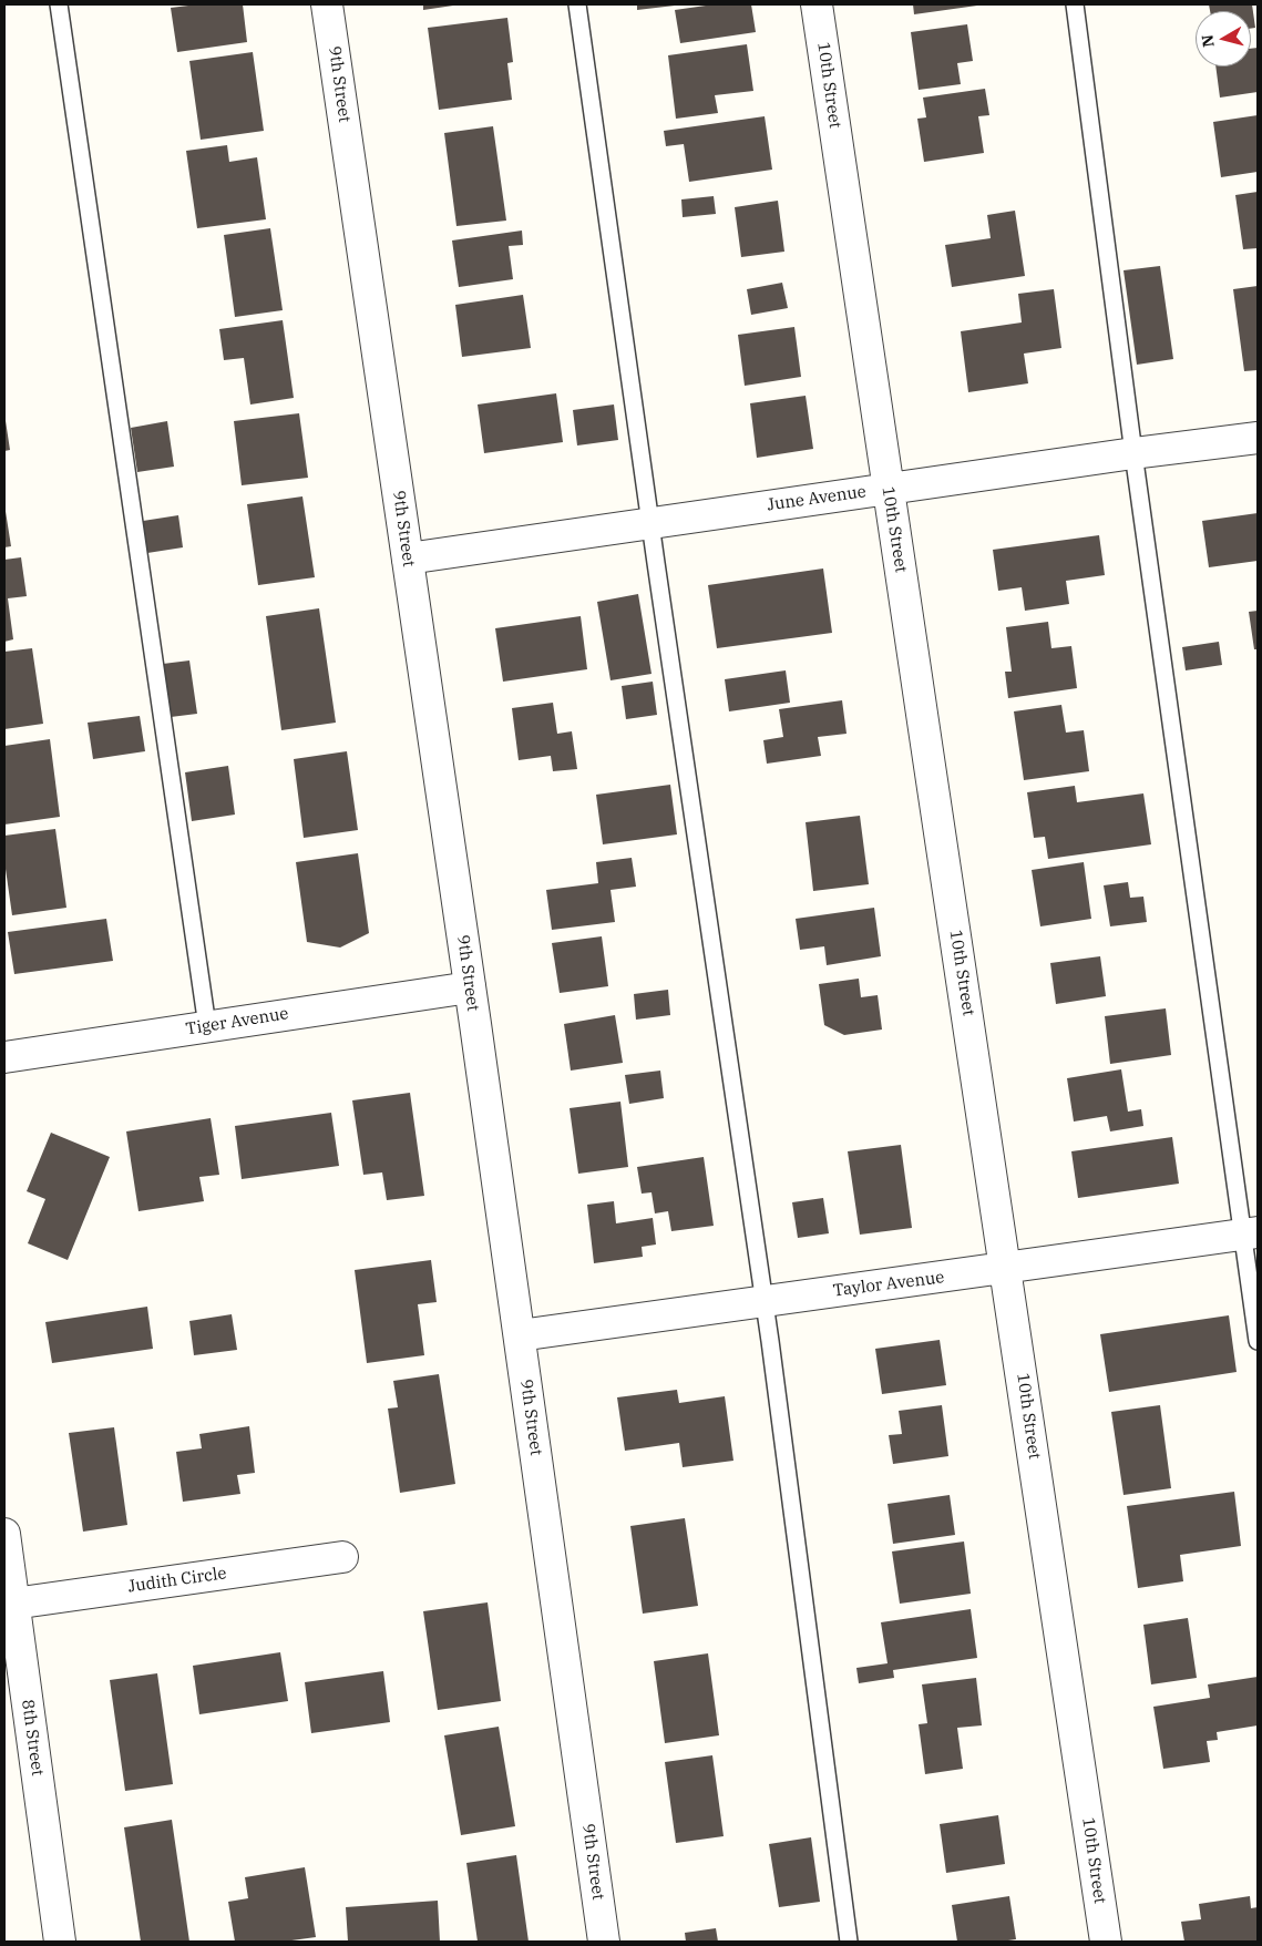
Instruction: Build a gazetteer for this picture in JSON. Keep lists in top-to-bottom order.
{
  "streets": {
    "street": [
      "9th Street",
      "10th Street",
      "June Avenue",
      "Tiger Avenue",
      "Taylor Avenue",
      "Judith Circle",
      "8th Street"
    ]
  },
  "crossings": [
    ["9th Street", "June Avenue"],
    ["9th Street", "Tiger Avenue"],
    ["9th Street", "Taylor Avenue"],
    ["10th Street", "June Avenue"],
    ["10th Street", "Taylor Avenue"],
    ["Judith Circle", "8th Street"]
  ],
  "north": "left"
}
